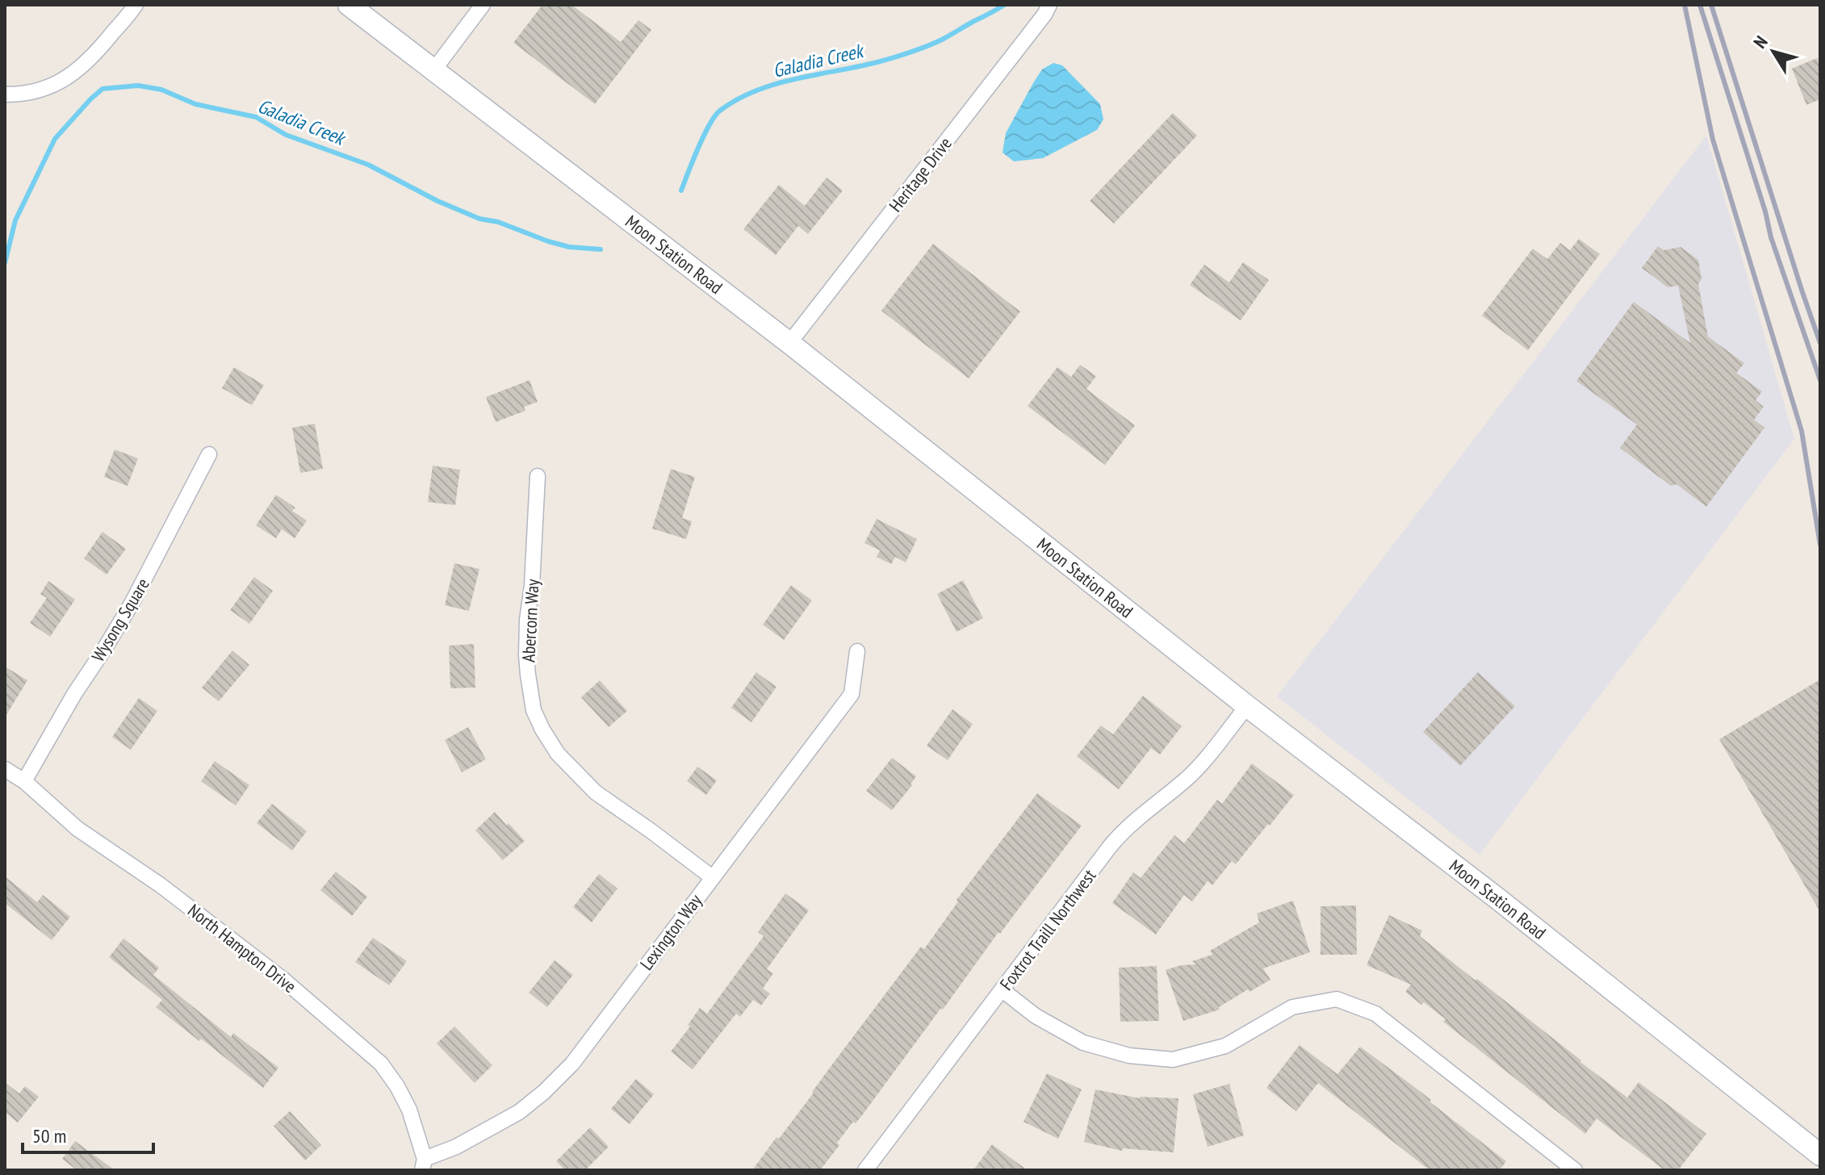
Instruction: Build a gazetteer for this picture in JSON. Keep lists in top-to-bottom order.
{
  "streets": {
    "street": [
      "Heritage Drive",
      "Moon Station Road",
      "Wysong Square",
      "Abercorn Way",
      "Foxtrot Traill Northwest",
      "Lexington Way",
      "North Hampton Drive"
    ]
  },
  "crossings": [
    ["Heritage Drive", "Moon Station Road"],
    ["Moon Station Road", "Foxtrot Traill Northwest"],
    ["Wysong Square", "North Hampton Drive"],
    ["Abercorn Way", "Lexington Way"],
    ["Lexington Way", "North Hampton Drive"]
  ],
  "water": ["Galadia Creek"],
  "scale_bar": "50 m",
  "north": "top left"
}
